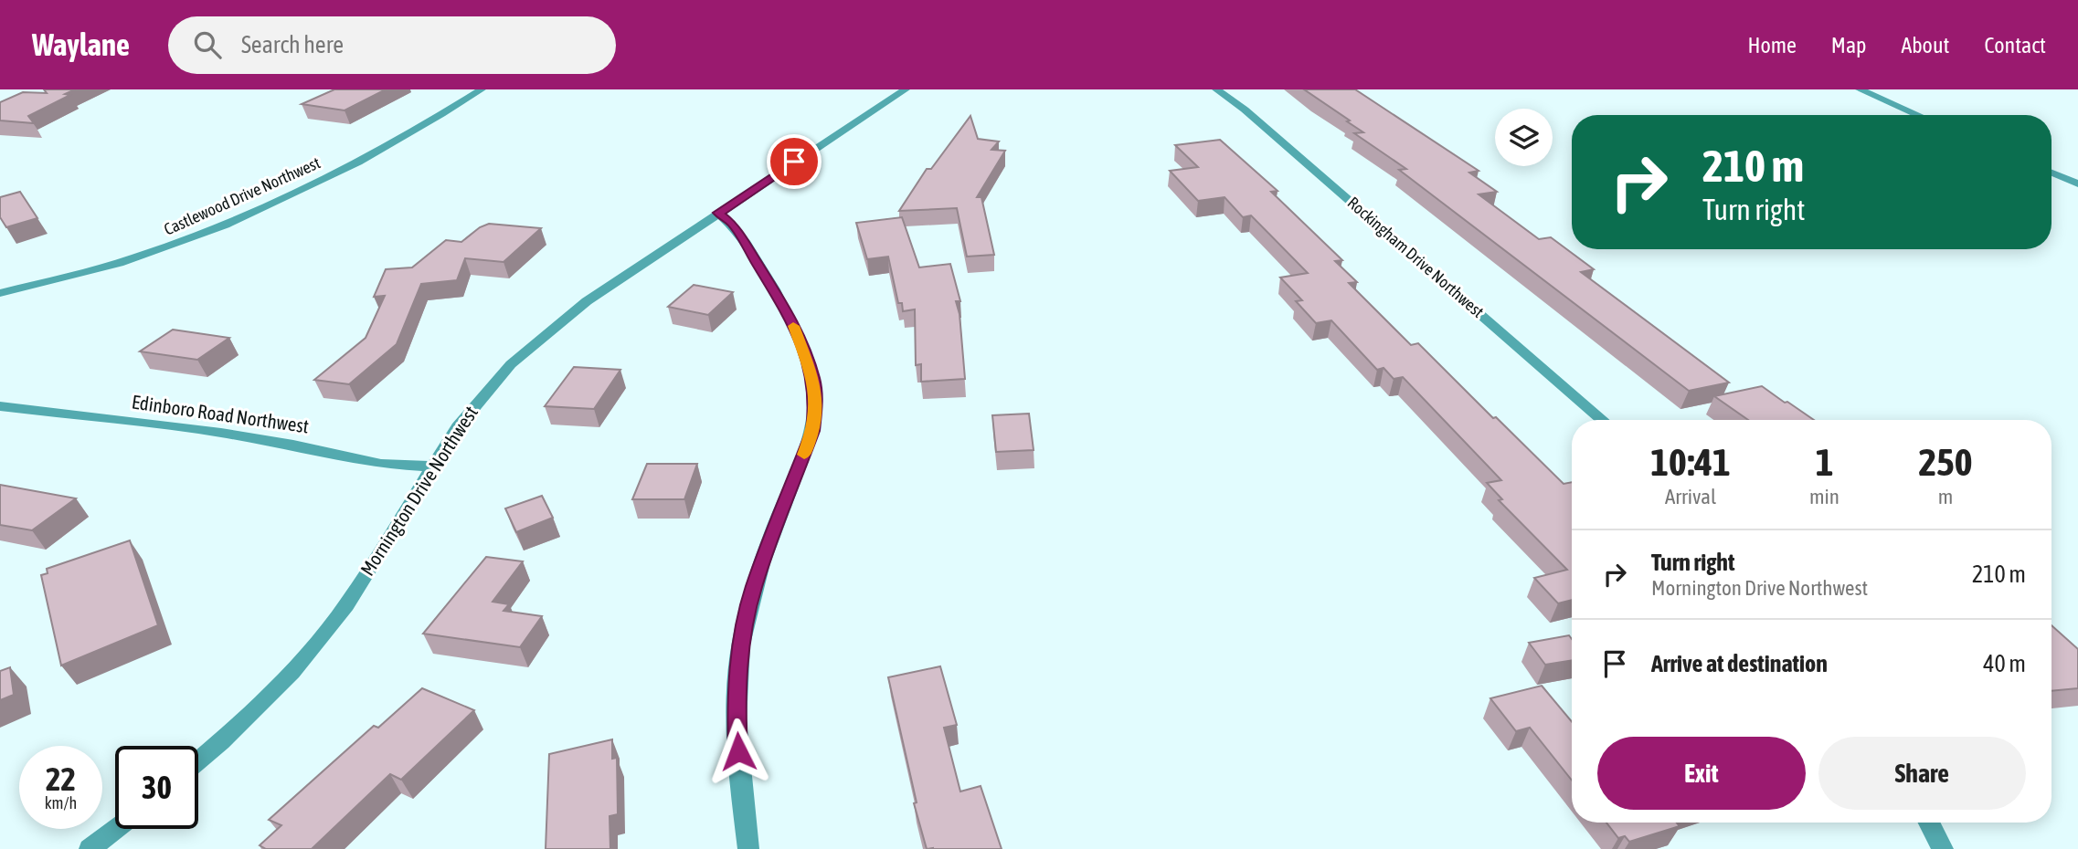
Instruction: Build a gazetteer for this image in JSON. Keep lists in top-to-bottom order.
{
  "streets": {
    "street": [
      "Castlewood Drive Northwest",
      "Rockingham Drive Northwest",
      "Edinboro Road Northwest",
      "Mornington Drive Northwest"
    ]
  },
  "crossings": [
    ["Edinboro Road Northwest", "Mornington Drive Northwest"]
  ],
  "page": {
    "header": "Waylane",
    "search": "Search here",
    "nav": [
      "Home",
      "Map",
      "About",
      "Contact"
    ],
    "turn": ["210 m", "Turn right"],
    "eta": [
      "10:41",
      "Arrival",
      "1",
      "min",
      "250",
      "m"
    ],
    "list": [
      {
        "name": "Turn right",
        "note": "Mornington Drive Northwest",
        "value": "210 m"
      },
      {
        "name": "Arrive at destination",
        "value": "40 m"
      }
    ],
    "buttons": ["Exit", "Share"],
    "speed": "22 km/h",
    "limit": "30"
  }
}
